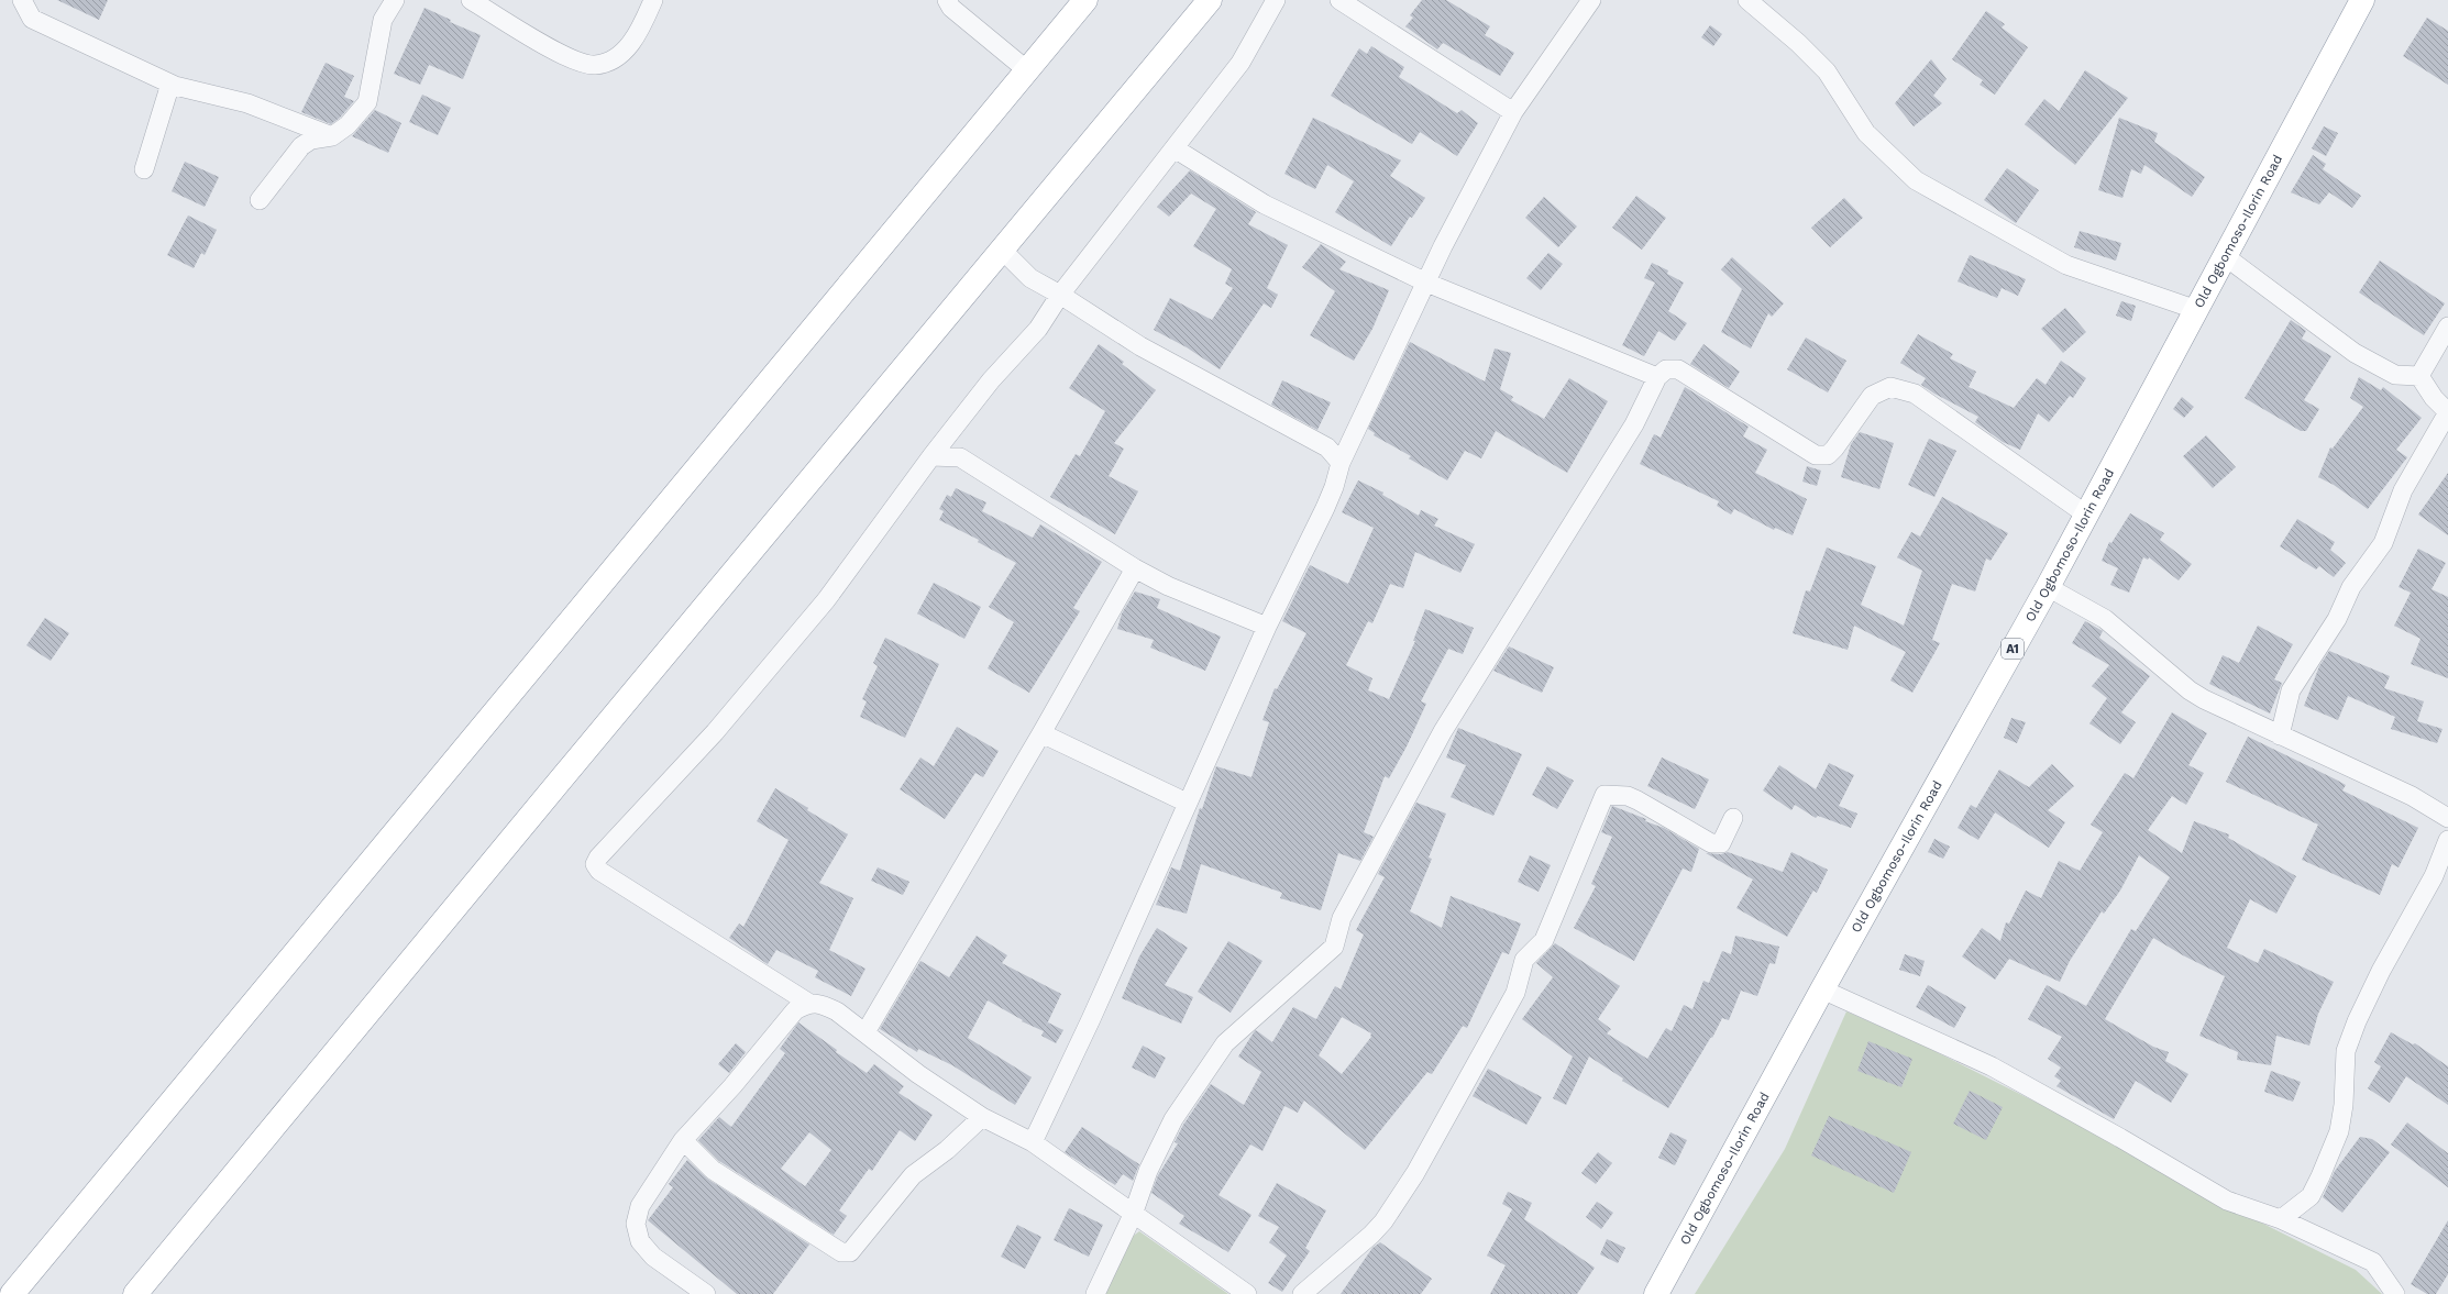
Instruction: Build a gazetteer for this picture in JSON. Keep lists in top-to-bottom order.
{
  "streets": {
    "highway": ["Old Ogbomoso-Ilorin Road", "A1"]
  }
}
